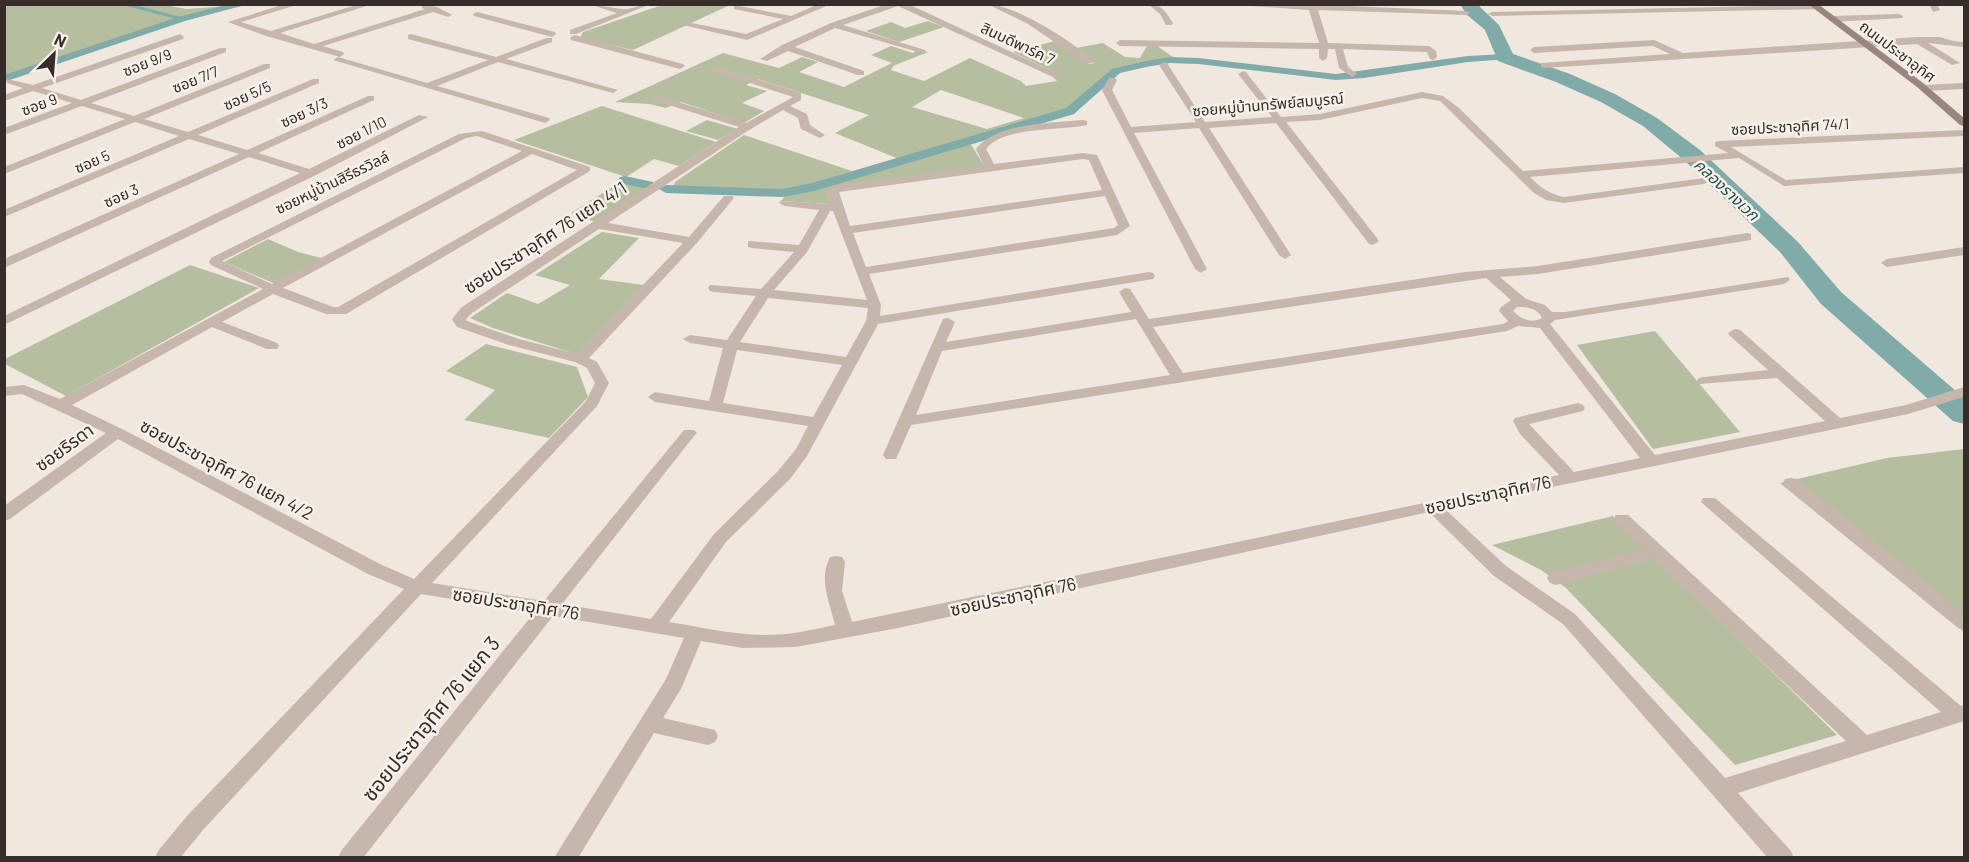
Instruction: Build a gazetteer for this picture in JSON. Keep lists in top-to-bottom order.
{
  "streets": {
    "main road": ["ถนนประชาอุทิศ"],
    "street": [
      "สินบดีพาร์ค 7",
      "ซอย 9/9",
      "ซอย 7/7",
      "ซอย 5/5",
      "ซอย 9",
      "ซอยหมู่บ้านทรัพย์สมบูรณ์",
      "ซอย 3/3",
      "ซอยประชาอุทิศ 74/1",
      "ซอย 1/10",
      "ซอย 5",
      "ซอยหมู่บ้านสิรีธรวิลล์",
      "ซอย 3",
      "ซอยประชาอุทิศ 76 แยก 4/1",
      "ซอยริรดา",
      "ซอยประชาอุทิศ 76 แยก 4/2",
      "ซอยประชาอุทิศ 76",
      "ซอยประชาอุทิศ 76 แยก 3"
    ]
  },
  "crossings": [
    ["ซอย 9/9", "ซอย 9"],
    ["ซอย 5/5", "ซอย 5"],
    ["ซอยหมู่บ้านทรัพย์สมบูรณ์", "ซอยประชาอุทิศ 74/1"],
    ["ซอย 3/3", "ซอย 3"],
    ["ซอยริรดา", "ซอยประชาอุทิศ 76 แยก 4/2"],
    ["ซอยประชาอุทิศ 76 แยก 4/2", "ซอยประชาอุทิศ 76"],
    ["ซอยประชาอุทิศ 76", "ซอยประชาอุทิศ 76 แยก 3"]
  ],
  "water": ["คลองรางเวก"],
  "north": "top right"
}
